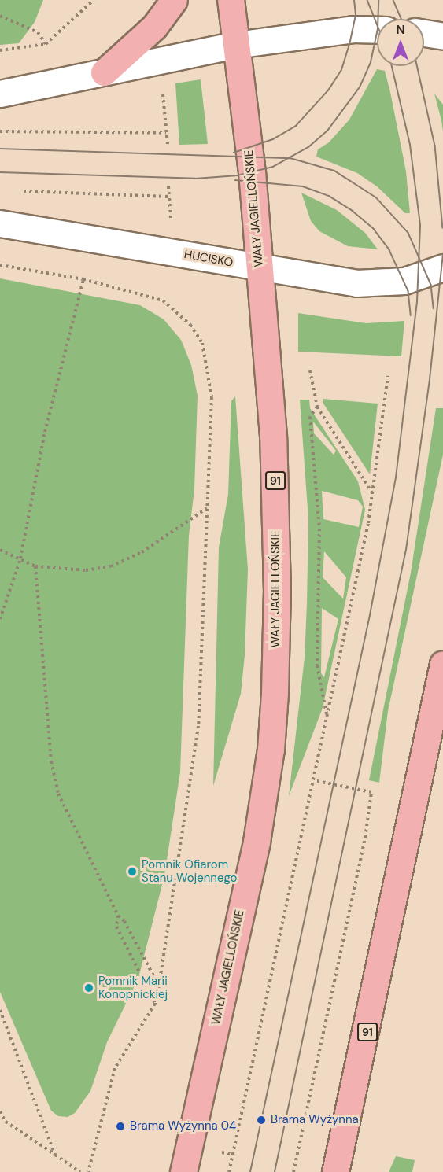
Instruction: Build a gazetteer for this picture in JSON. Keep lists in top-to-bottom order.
{
  "streets": {
    "main road": ["WAŁY JAGIELLOŃSKIE", "HUCISKO", "91"]
  },
  "crossings": [
    ["WAŁY JAGIELLOŃSKIE", "HUCISKO"]
  ],
  "places": [
    "Pomnik Ofiarom Stanu Wojennego",
    "Pomnik Marii Konopnickiej",
    "Brama Wyżynna",
    "Brama Wyżynna 04"
  ],
  "north": "top"
}
